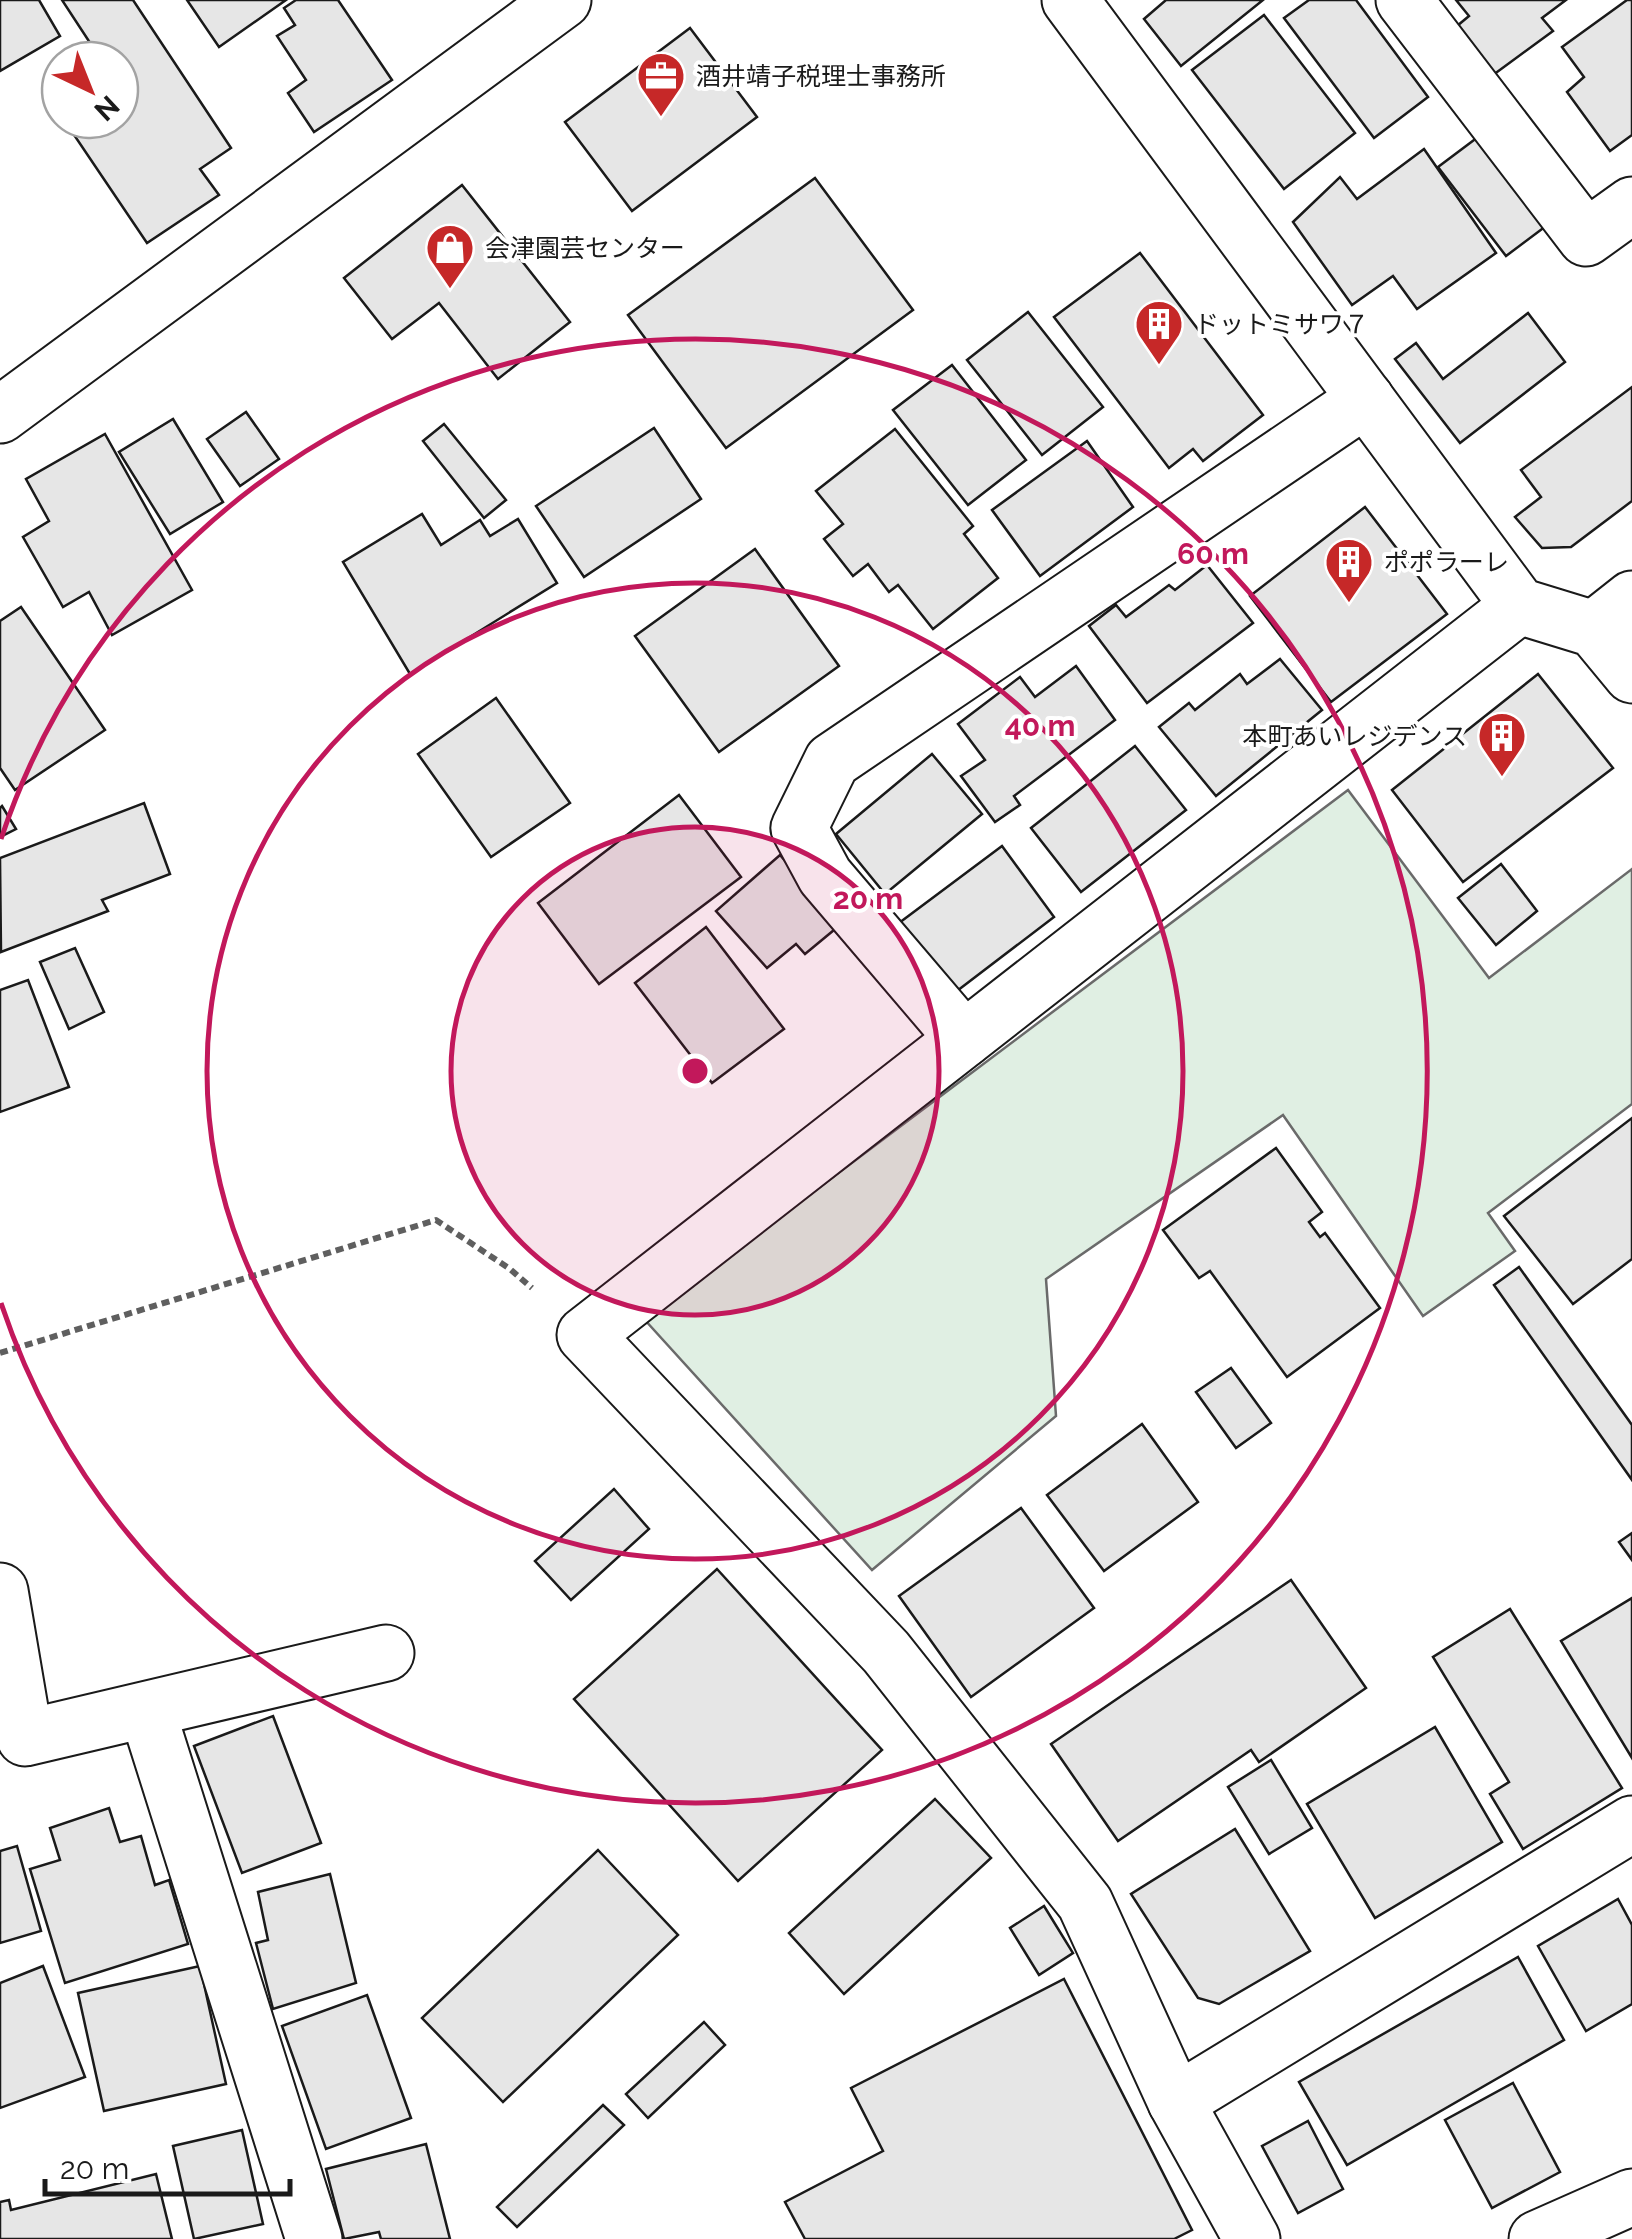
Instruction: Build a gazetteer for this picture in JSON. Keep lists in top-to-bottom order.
{
  "places": {
    "office": ["酒井靖子税理士事務所"],
    "shop": ["会津園芸センター"],
    "building": ["ドットミサワ７", "ポポラーレ", "本町あいレジデンス"]
  },
  "scale_bar": "20 m",
  "north": "bottom right",
  "rings": ["60 m", "40 m", "20 m"]
}
